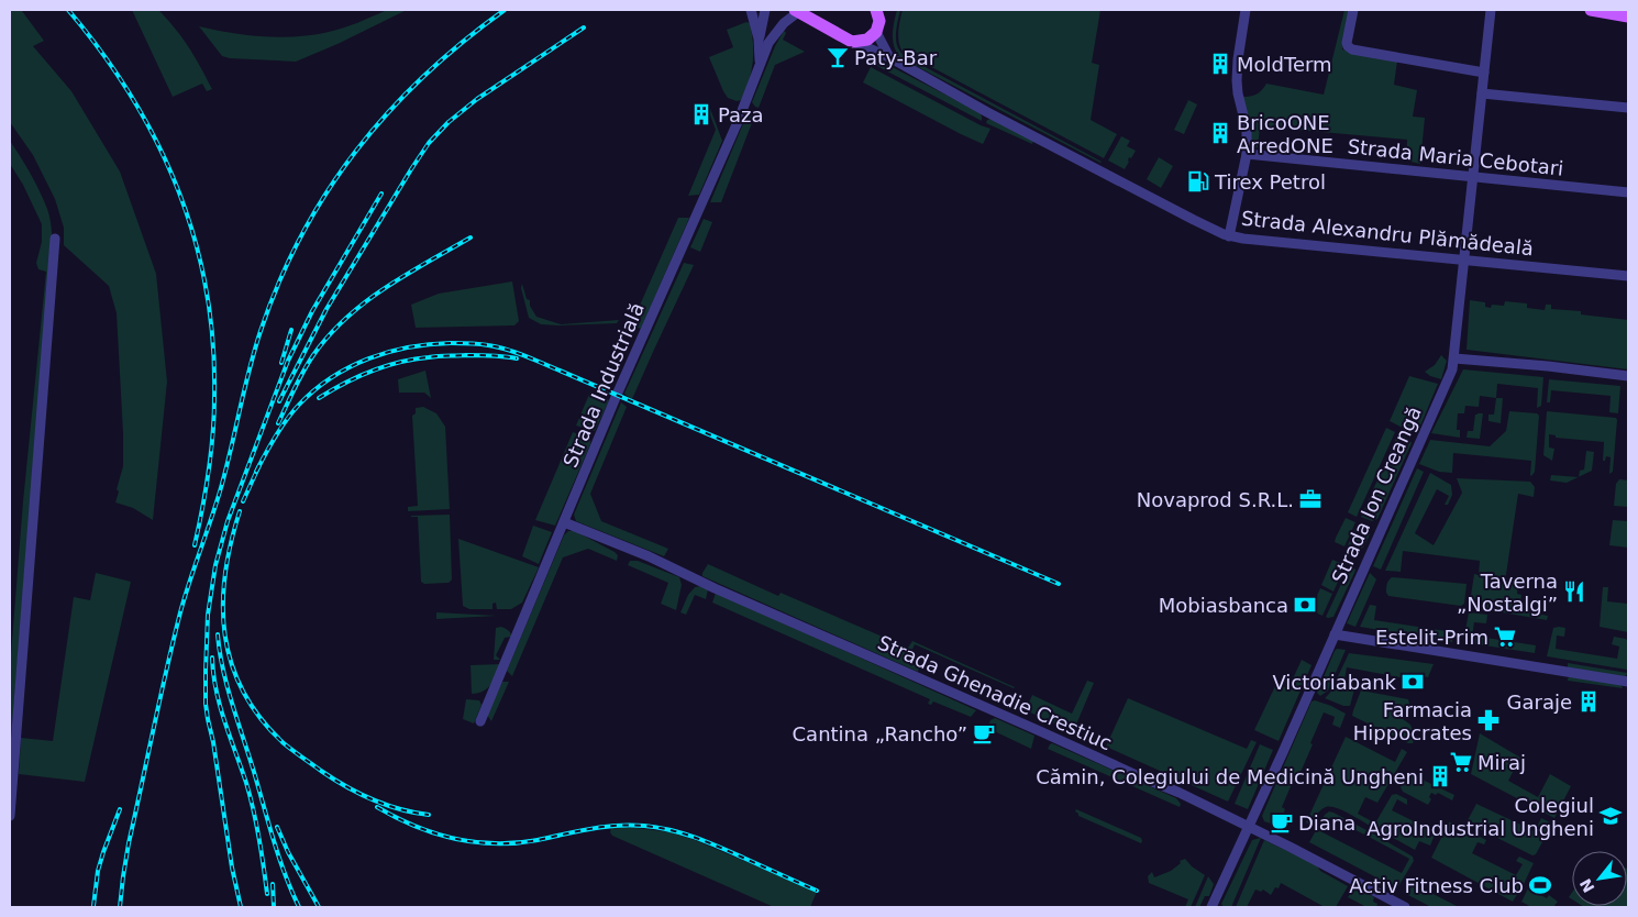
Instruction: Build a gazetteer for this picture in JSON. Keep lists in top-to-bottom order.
{
  "streets": {
    "street": [
      "Strada Maria Cebotari",
      "Strada Alexandru Plămădeală",
      "Strada Industrială",
      "Strada Ion Creangă",
      "Strada Ghenadie Crestiuc"
    ]
  },
  "crossings": [
    ["Strada Maria Cebotari", "Strada Ion Creangă"],
    ["Strada Alexandru Plămădeală", "Strada Ion Creangă"],
    ["Strada Industrială", "Strada Ghenadie Crestiuc"],
    ["Strada Ion Creangă", "Strada Ghenadie Crestiuc"]
  ],
  "places": {
    "bar": ["Paty-Bar"],
    "building": [
      "MoldTerm",
      "Paza",
      "BricoONE ArredONE",
      "Garaje",
      "Cămin, Colegiului de Medicină Ungheni"
    ],
    "fuel station": ["Tirex Petrol"],
    "office": ["Novaprod S.R.L."],
    "restaurant": ["Taverna „Nostalgi”"],
    "bank": ["Mobiasbanca", "Victoriabank"],
    "supermarket": ["Estelit-Prim", "Miraj"],
    "pharmacy": ["Farmacia Hippocrates"],
    "cafe": ["Cantina „Rancho”", "Diana"],
    "school or university": ["Colegiul AgroIndustrial Ungheni"],
    "sports": ["Activ Fitness Club"]
  },
  "north": "bottom left"
}
